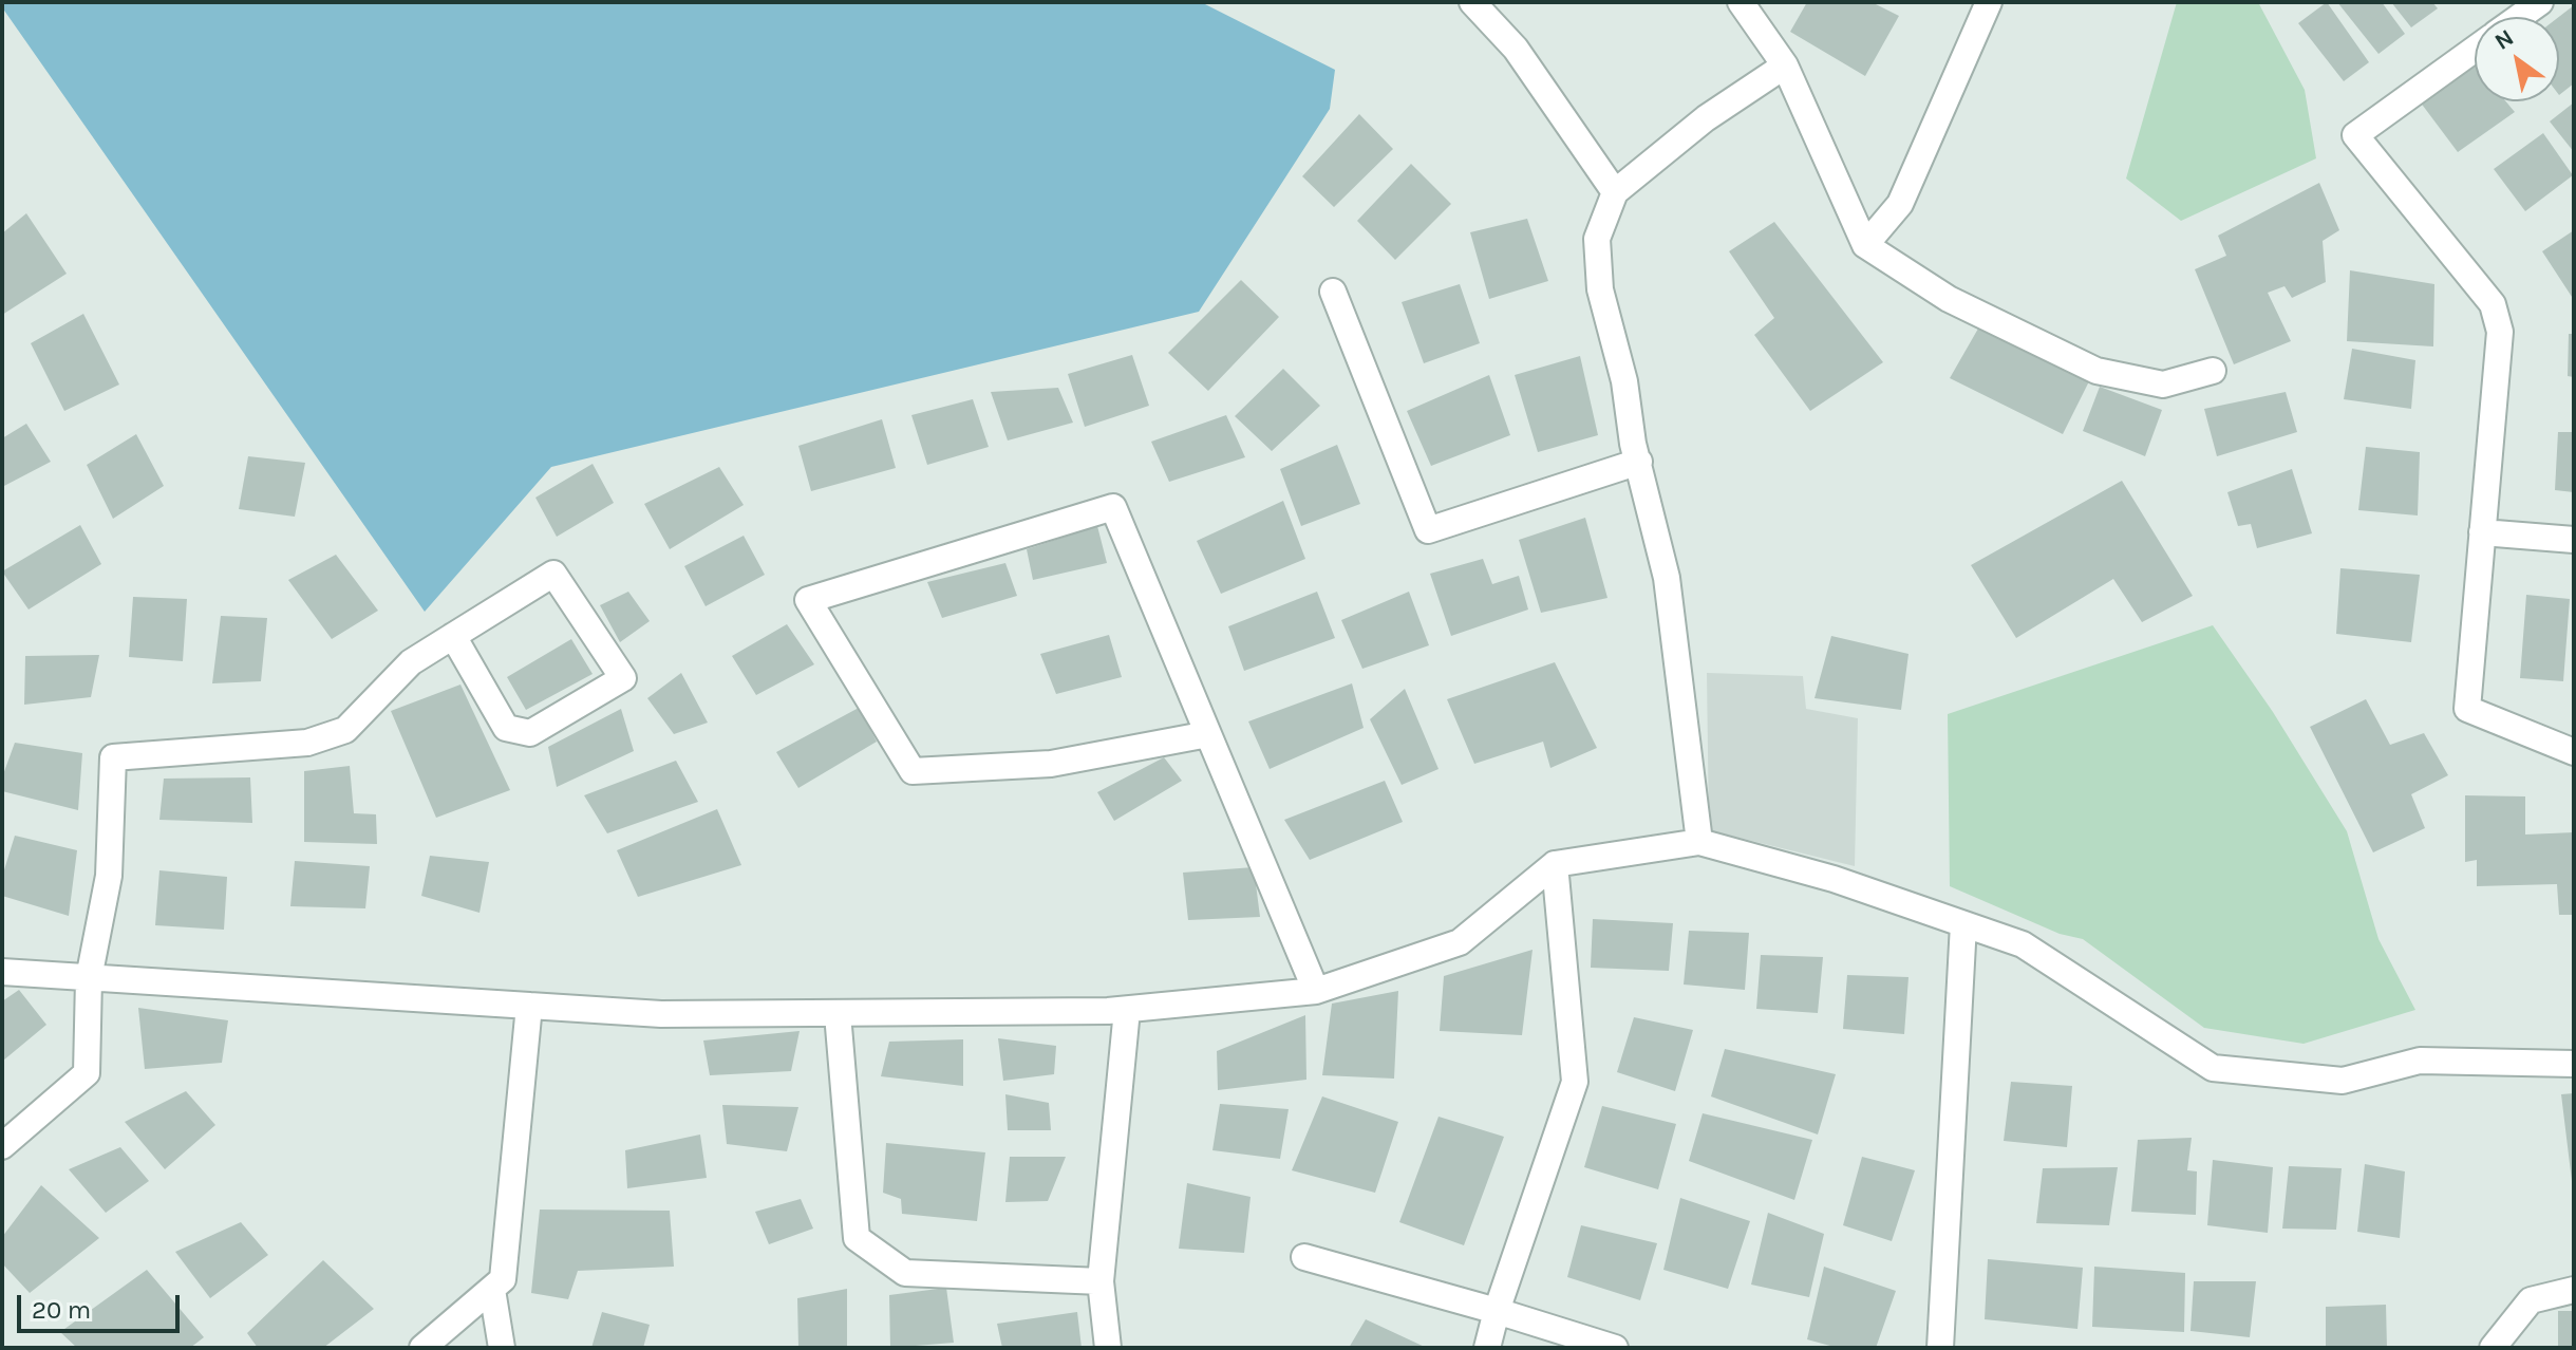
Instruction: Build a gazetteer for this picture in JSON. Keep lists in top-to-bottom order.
{
  "scale_bar": "20 m",
  "north": "top left"
}
